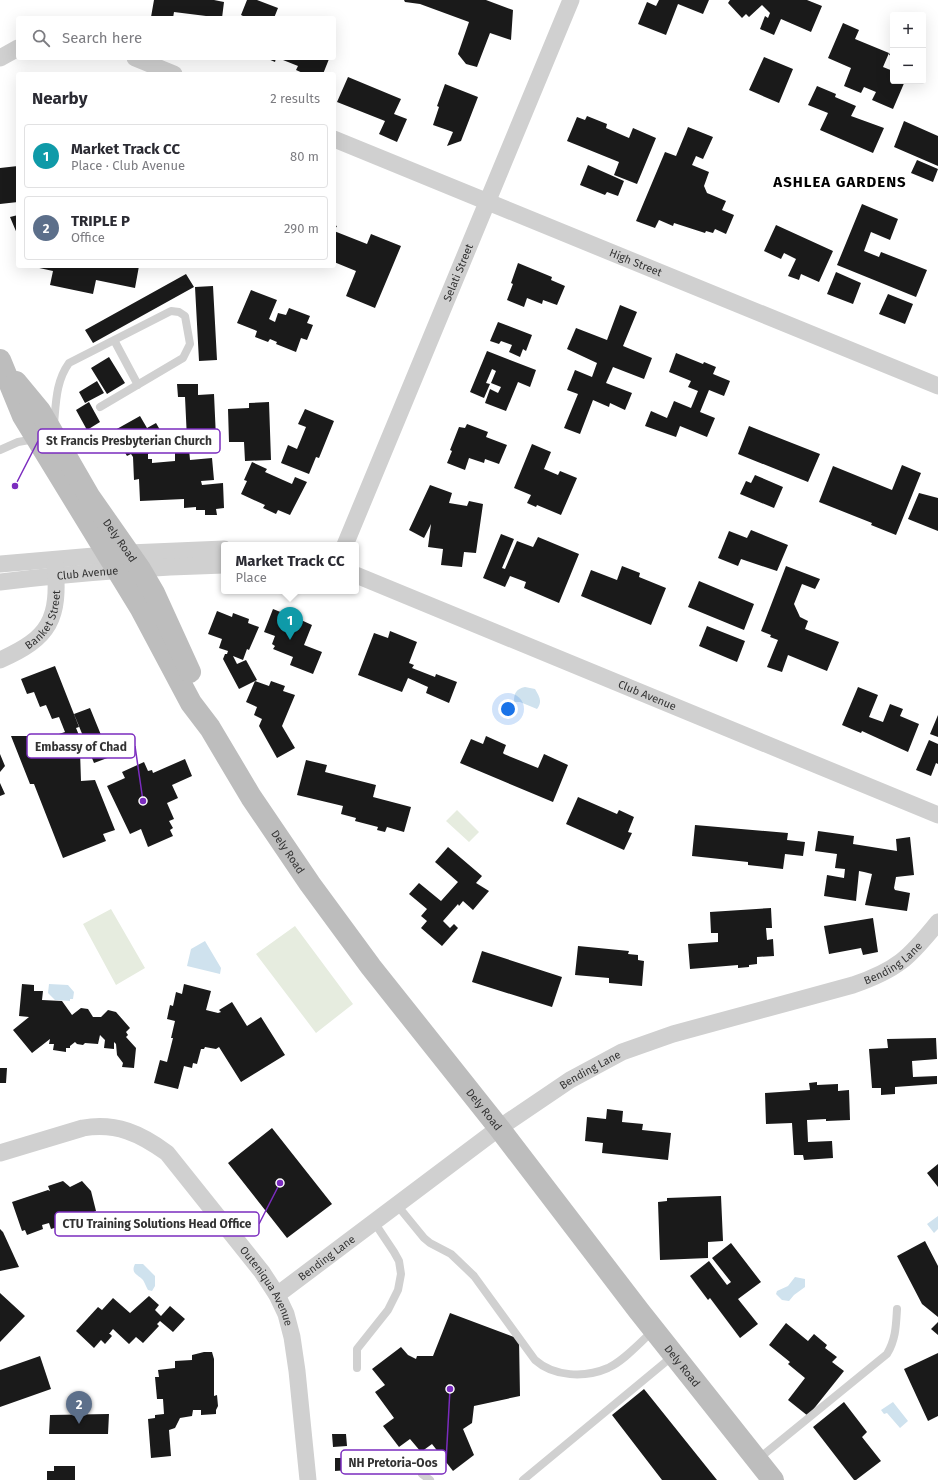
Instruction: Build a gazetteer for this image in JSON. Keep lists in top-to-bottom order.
{
  "streets": {
    "street": [
      "High Street",
      "Selati Street",
      "Dely Road",
      "Club Avenue",
      "Banket Street",
      "Bending Lane",
      "Outeniqua Avenue"
    ]
  },
  "crossings": [
    ["High Street", "Selati Street"],
    ["Dely Road", "Club Avenue"],
    ["Dely Road", "Bending Lane"],
    ["Club Avenue", "Banket Street"],
    ["Bending Lane", "Outeniqua Avenue"]
  ],
  "districts": ["ASHLEA GARDENS"],
  "places": [
    "St Francis Presbyterian Church",
    "Embassy of Chad",
    "CTU Training Solutions Head Office",
    "NH Pretoria-Oos"
  ],
  "page": {
    "map_buttons": ["+", "−"],
    "search": "Search here",
    "heading": ["Nearby", "2 results"],
    "list": [
      {
        "mark": "1",
        "name": "Market Track CC",
        "note": "Place · Club Avenue",
        "value": "80 m"
      },
      {
        "mark": "2",
        "name": "TRIPLE P",
        "note": "Office",
        "value": "290 m"
      }
    ],
    "popup": ["Market Track CC", "Place"],
    "pins": ["1", "2"]
  }
}
